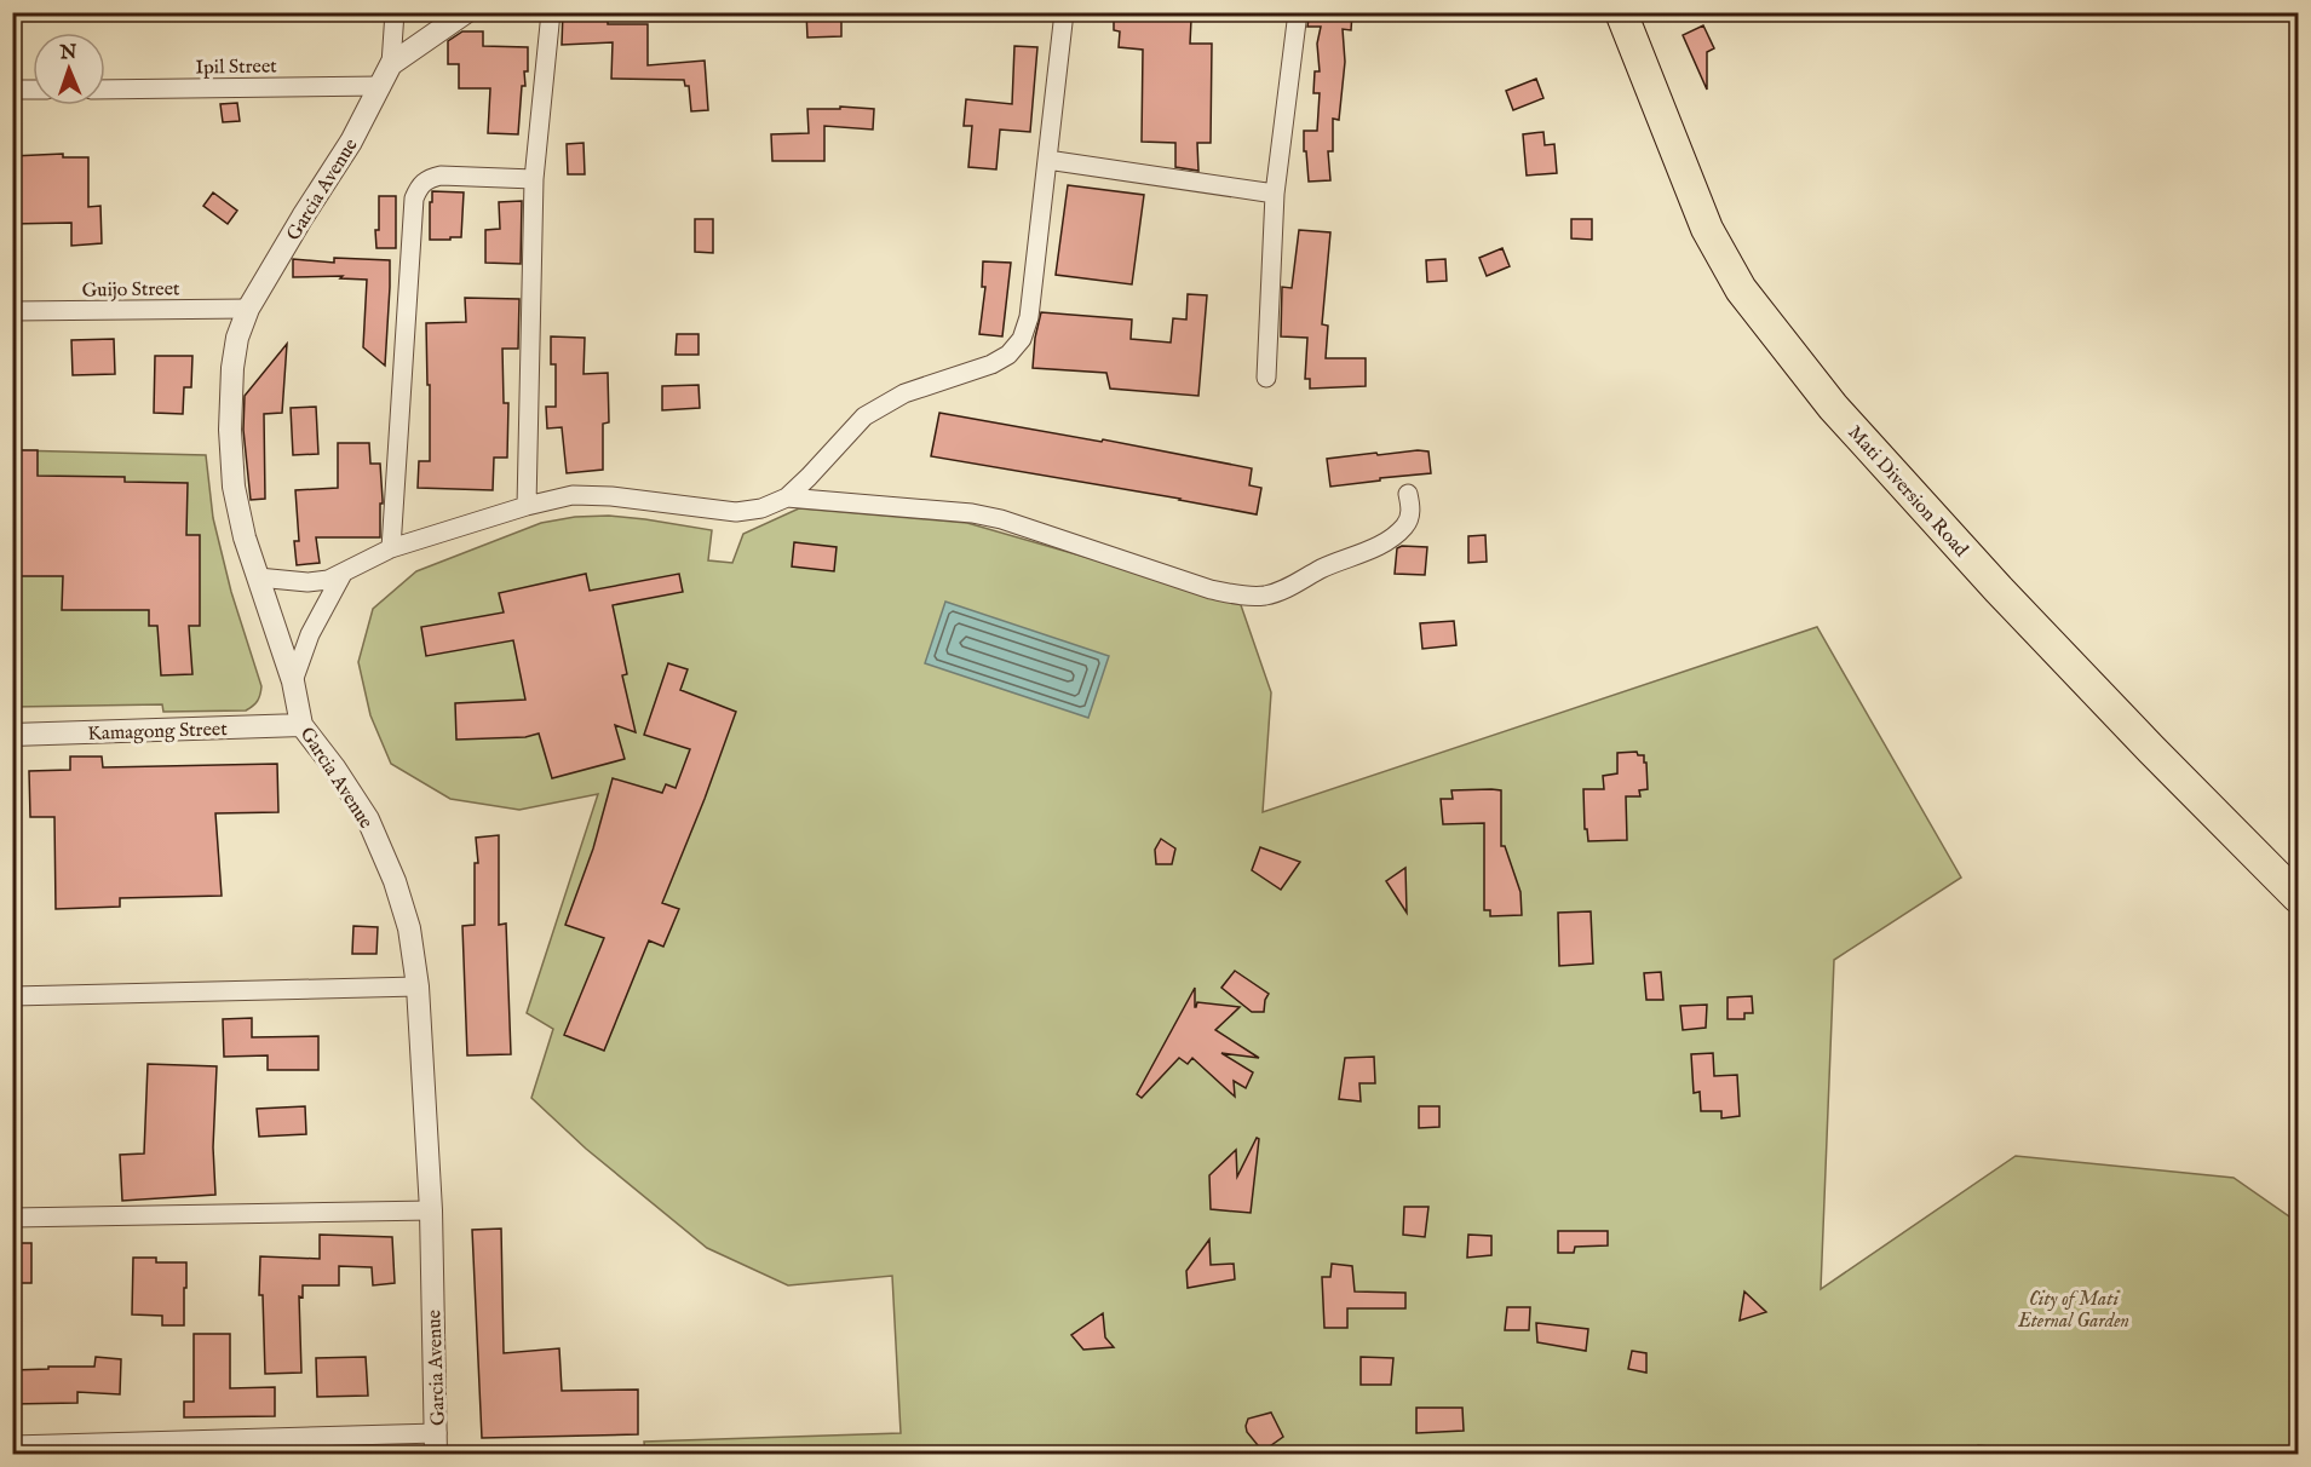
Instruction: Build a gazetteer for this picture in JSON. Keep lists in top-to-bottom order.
{
  "streets": {
    "highway": ["Mati Diversion Road"],
    "street": [
      "Ipil Street",
      "Garcia Avenue",
      "Guijo Street",
      "Kamagong Street"
    ]
  },
  "crossings": [
    ["Ipil Street", "Garcia Avenue"],
    ["Garcia Avenue", "Guijo Street"],
    ["Garcia Avenue", "Kamagong Street"]
  ],
  "parks": ["City of Mati Eternal Garden"],
  "north": "top"
}
